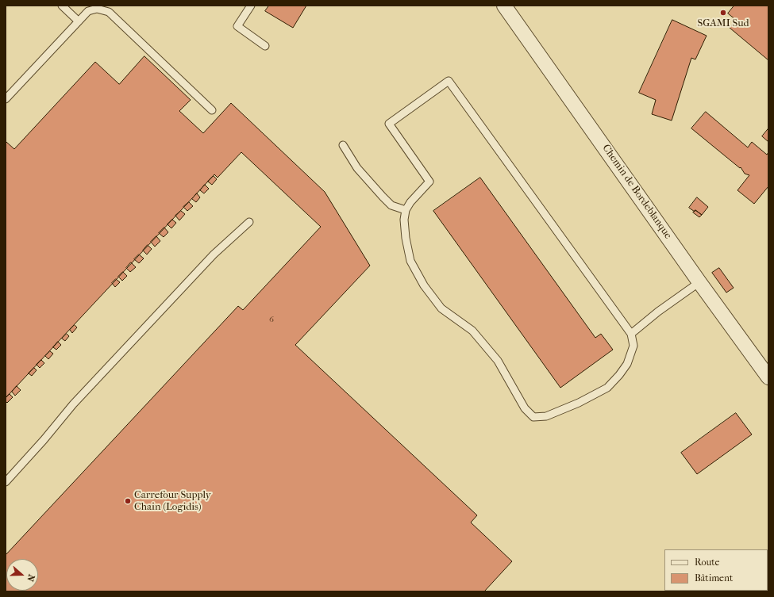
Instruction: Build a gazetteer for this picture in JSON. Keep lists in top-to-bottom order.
{
  "streets": {
    "street": ["Chemin de Bordeblanque"]
  },
  "places": ["SGAMI Sud", "Carrefour Supply Chain (Logidis)"],
  "house_numbers": ["6"],
  "legend": ["Route", "Bâtiment"],
  "north": "right"
}
